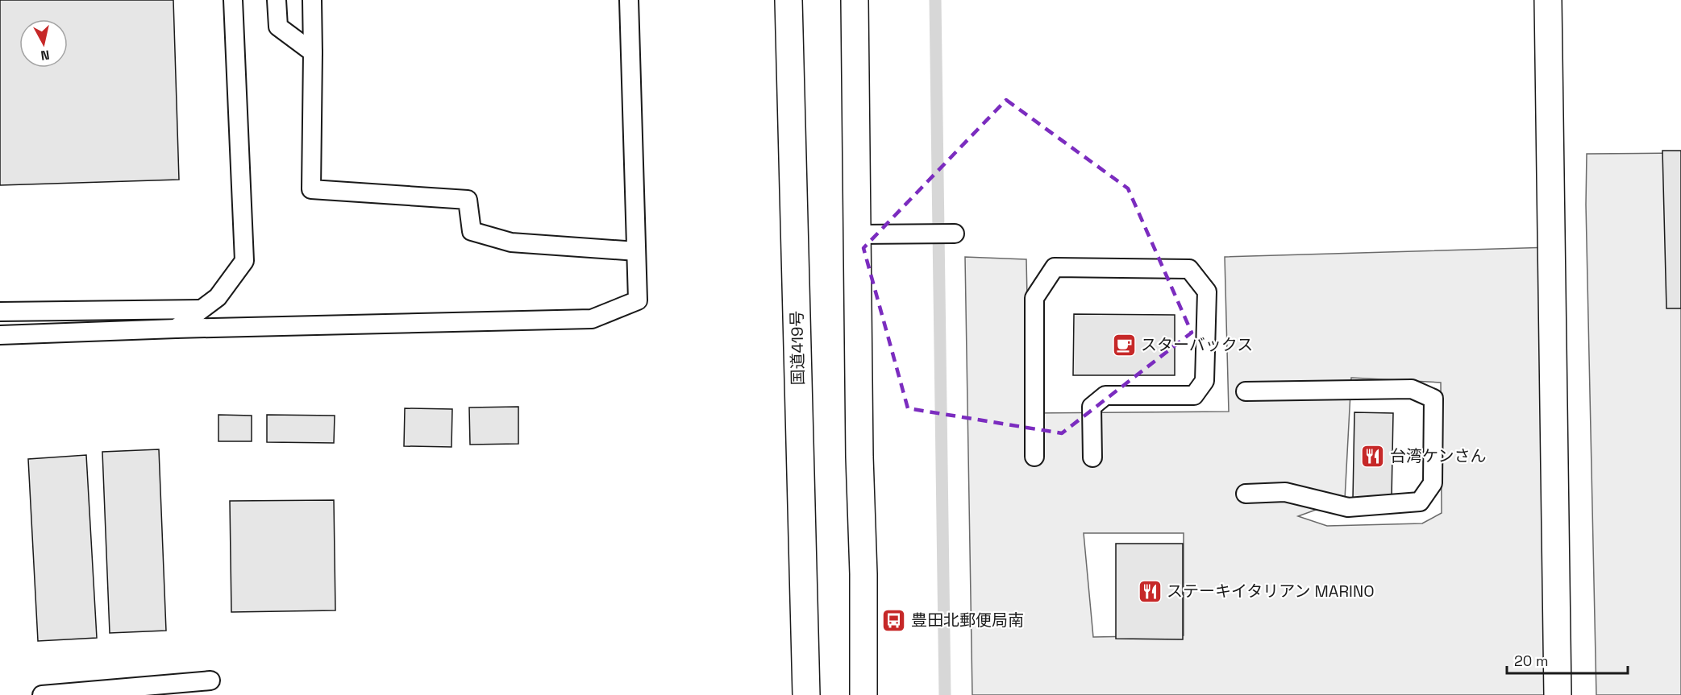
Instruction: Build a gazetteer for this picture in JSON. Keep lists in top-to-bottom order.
{
  "streets": {
    "main road": ["国道419号"]
  },
  "places": {
    "cafe": ["スターバックス"],
    "restaurant": ["台湾ケンさん", "ステーキイタリアン MARINO"],
    "bus stop": ["豊田北郵便局南"]
  },
  "scale_bar": "20 m",
  "north": "bottom"
}
